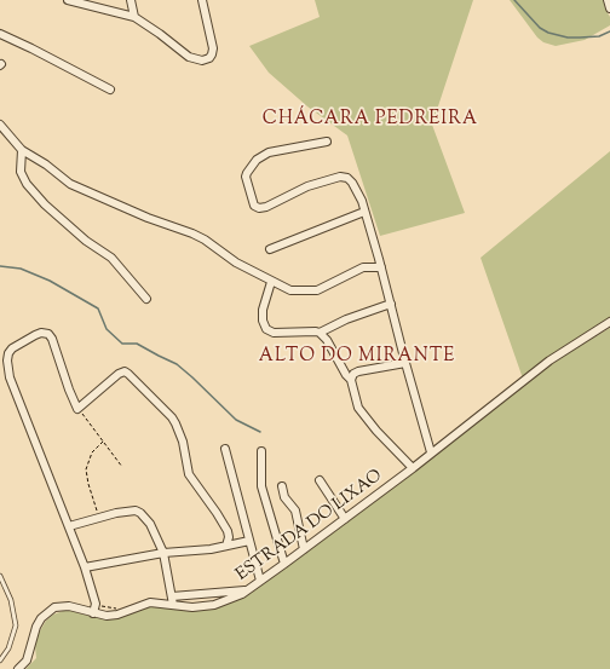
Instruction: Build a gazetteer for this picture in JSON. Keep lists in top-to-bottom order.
{
  "streets": {
    "street": ["ESTRADA DO LIXAO"]
  },
  "districts": ["CHÁCARA PEDREIRA", "ALTO DO MIRANTE"]
}
